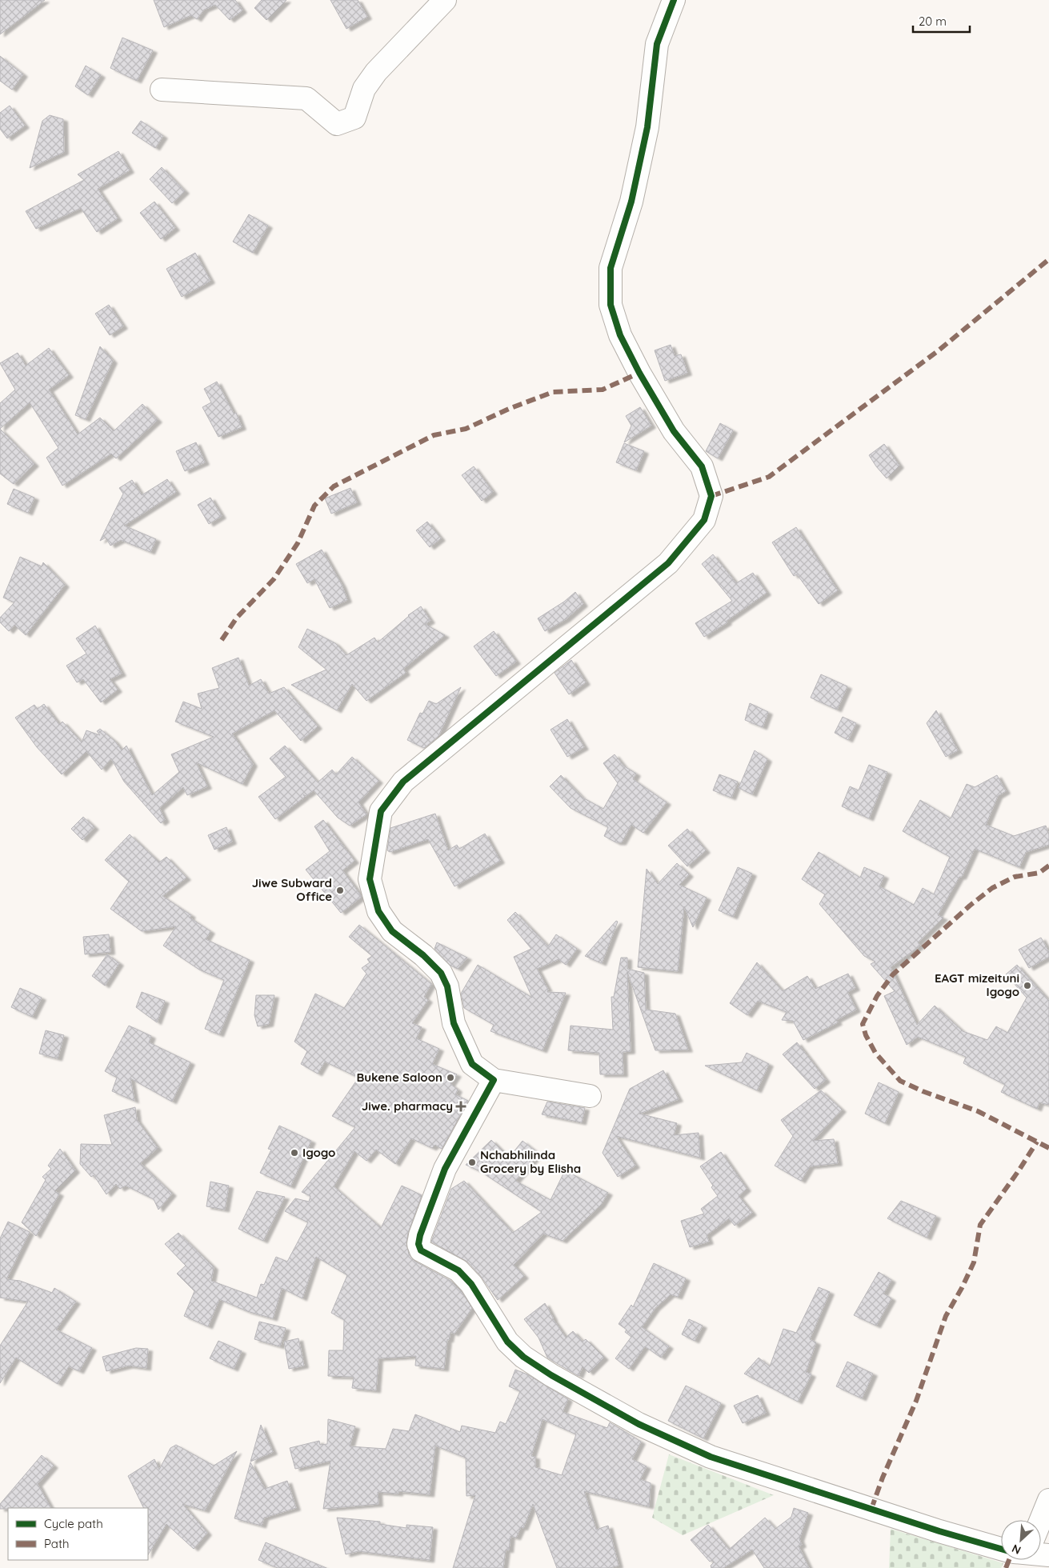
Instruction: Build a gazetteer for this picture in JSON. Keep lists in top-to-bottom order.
{
  "places": {
    "other": [
      "Jiwe Subward Office",
      "EAGT mizeituni Igogo",
      "Bukene Saloon",
      "Igogo",
      "Nchabhilinda Grocery by Elisha"
    ],
    "health": ["Jiwe. pharmacy"]
  },
  "legend": ["Cycle path", "Path"],
  "scale_bar": "20 m",
  "north": "bottom left"
}
